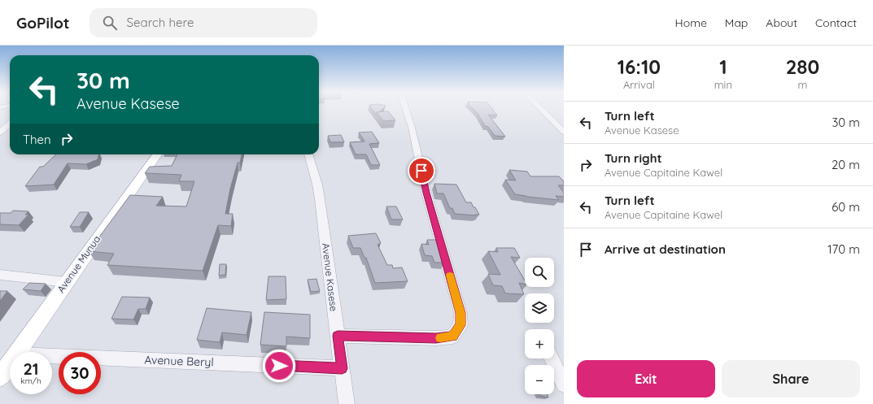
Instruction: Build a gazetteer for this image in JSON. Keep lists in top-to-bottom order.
{
  "streets": {
    "main road": ["Avenue Munua"],
    "street": ["Avenue Kasese", "Avenue Beryl"]
  },
  "crossings": [
    ["Avenue Kasese", "Avenue Beryl"]
  ],
  "page": {
    "header": "GoPilot",
    "search": "Search here",
    "nav": [
      "Home",
      "Map",
      "About",
      "Contact"
    ],
    "eta": [
      "16:10",
      "Arrival",
      "1",
      "min",
      "280",
      "m"
    ],
    "turn": ["30 m", "Avenue Kasese"],
    "list": [
      {
        "name": "Turn left",
        "note": "Avenue Kasese",
        "value": "30 m"
      },
      {
        "name": "Turn right",
        "note": "Avenue Capitaine Kawel",
        "value": "20 m"
      },
      {
        "name": "Turn left",
        "note": "Avenue Capitaine Kawel",
        "value": "60 m"
      },
      {
        "name": "Arrive at destination",
        "value": "170 m"
      }
    ],
    "then": "Then",
    "map_buttons": ["+", "−"],
    "speed": "21 km/h",
    "limit": "30",
    "buttons": ["Exit", "Share"]
  }
}
